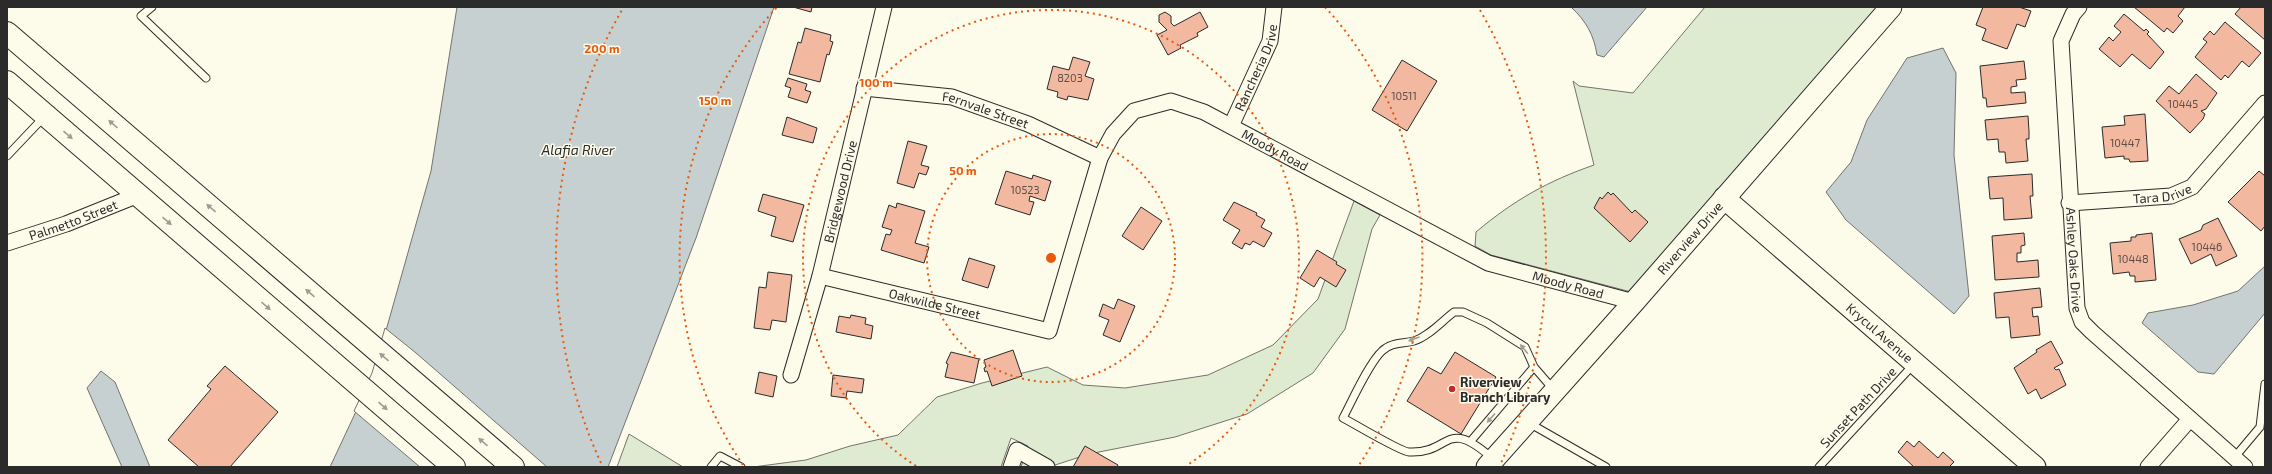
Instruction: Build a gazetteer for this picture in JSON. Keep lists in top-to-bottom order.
{
  "streets": {
    "street": [
      "Rancheria Drive",
      "Fernvale Street",
      "Moody Road",
      "Tara Drive",
      "Bridgewood Drive",
      "Palmetto Street",
      "Riverview Drive",
      "Ashley Oaks Drive",
      "Oakwilde Street",
      "Krycul Avenue"
    ],
    "lane": ["Sunset Path Drive"]
  },
  "crossings": [
    ["Rancheria Drive", "Moody Road"],
    ["Fernvale Street", "Moody Road"],
    ["Fernvale Street", "Bridgewood Drive"],
    ["Moody Road", "Riverview Drive"],
    ["Moody Road", "Oakwilde Street"],
    ["Tara Drive", "Ashley Oaks Drive"],
    ["Bridgewood Drive", "Oakwilde Street"],
    ["Riverview Drive", "Krycul Avenue"],
    ["Krycul Avenue", "Sunset Path Drive"]
  ],
  "water": ["Alafia River"],
  "places": ["Riverview Branch Library"],
  "house_numbers": [
    "8203",
    "10511",
    "10445",
    "10447",
    "10523",
    "10446",
    "10448"
  ],
  "rings": [
    "200 m",
    "100 m",
    "150 m",
    "50 m"
  ]
}
